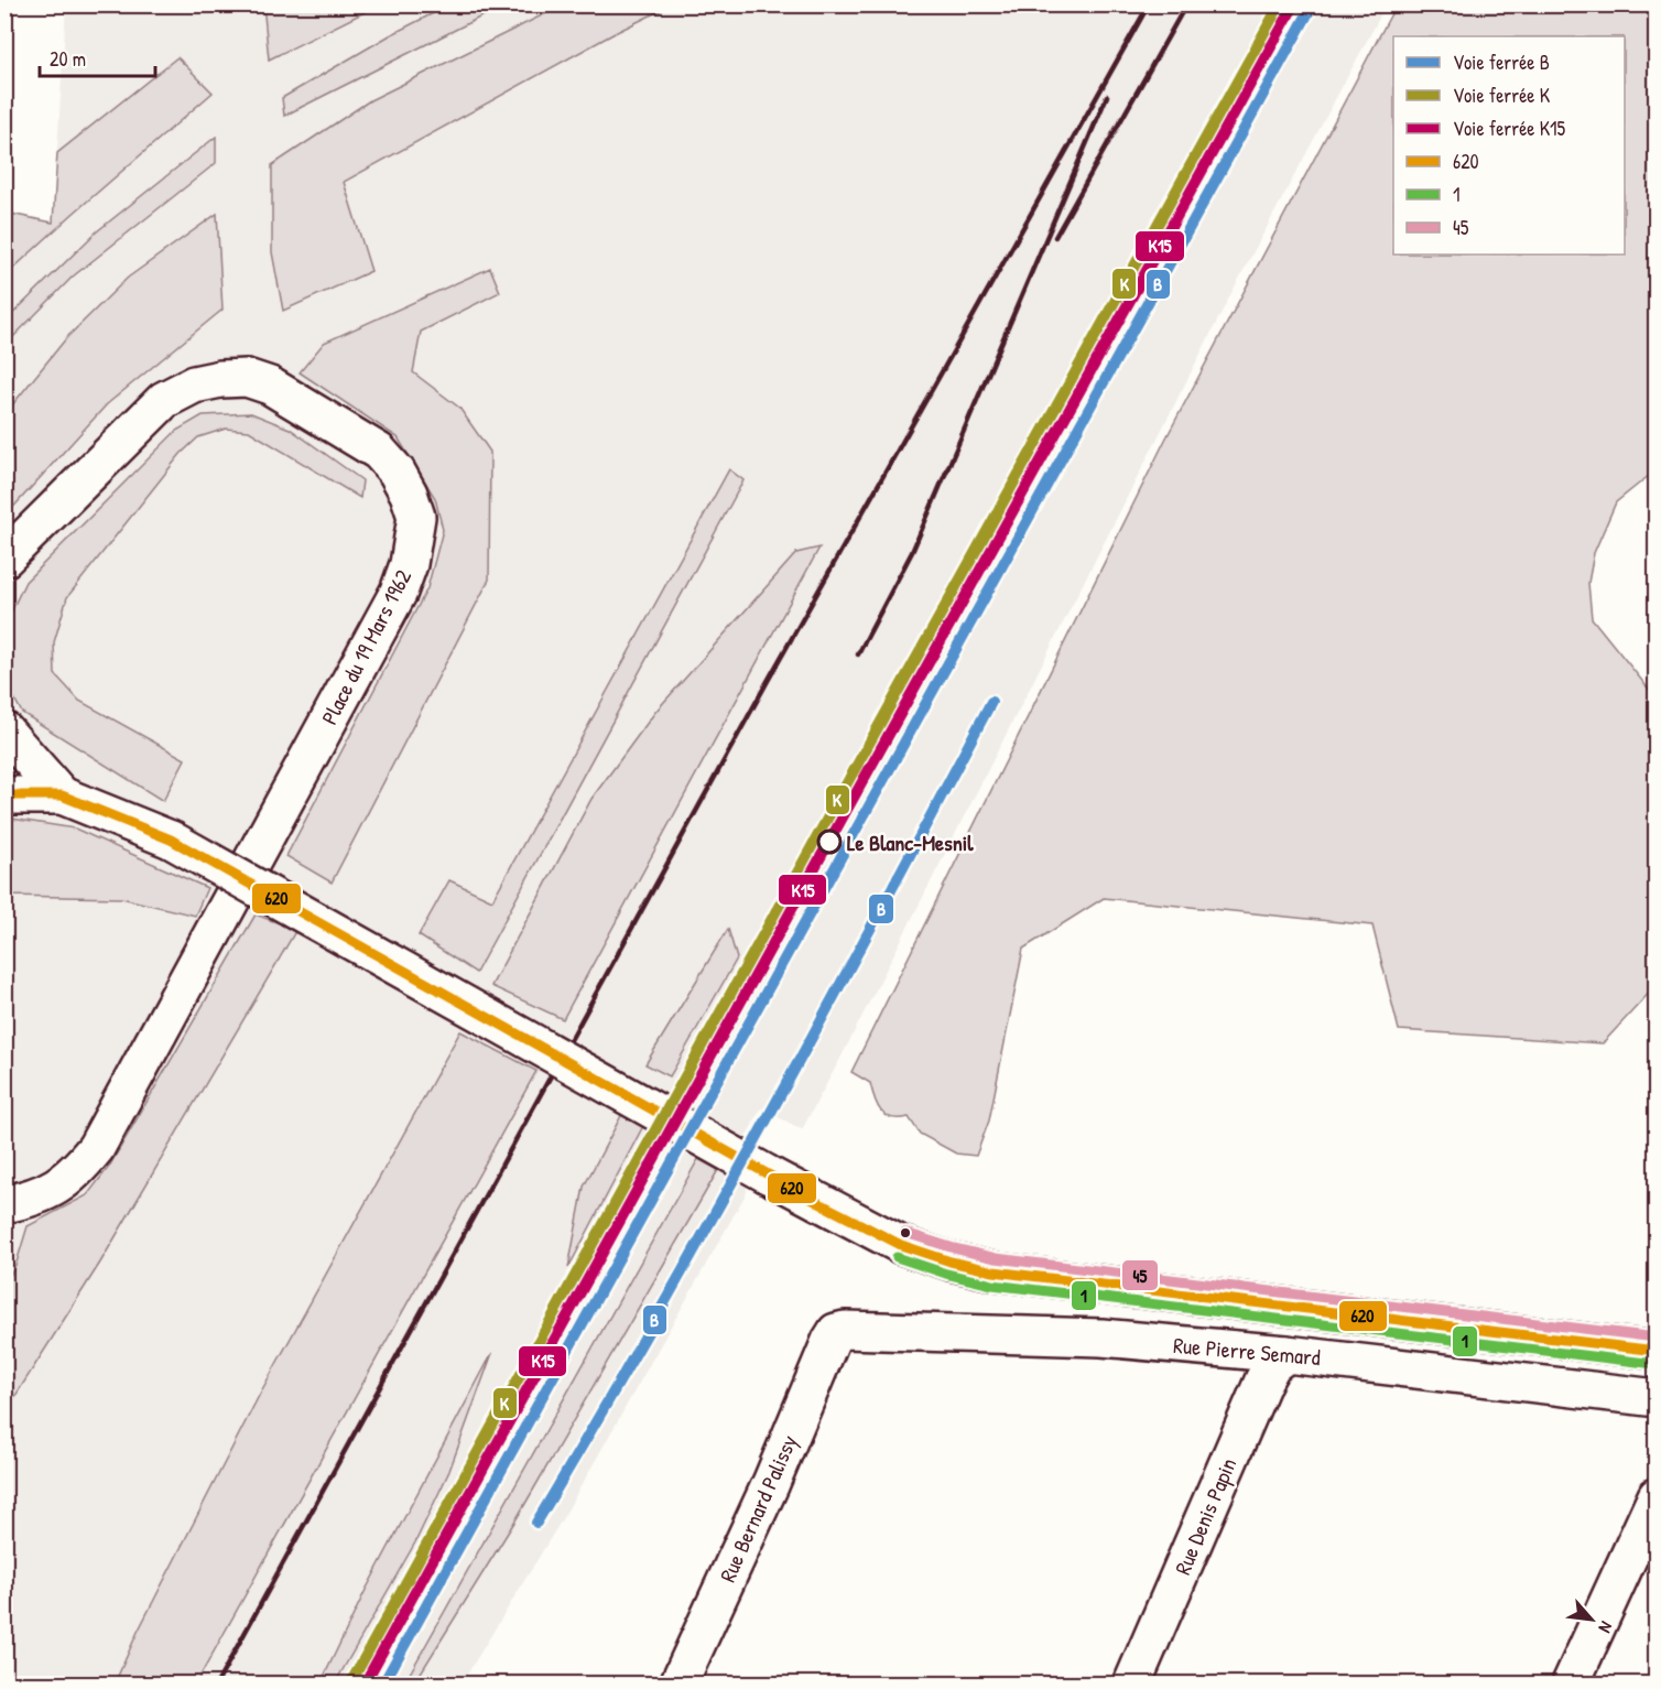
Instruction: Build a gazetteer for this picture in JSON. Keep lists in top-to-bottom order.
{
  "streets": {
    "street": [
      "Place du 19 Mars 1962",
      "Rue Pierre Semard",
      "Rue Bernard Palissy",
      "Rue Denis Papin"
    ]
  },
  "crossings": [
    ["Rue Pierre Semard", "Rue Bernard Palissy"],
    ["Rue Pierre Semard", "Rue Denis Papin"]
  ],
  "places": ["Le Blanc-Mesnil"],
  "lines": [
    "rail line B",
    "rail line K",
    "rail line K15",
    "transit line 620",
    "transit line 45",
    "transit line 1"
  ],
  "legend": [
    "Voie ferrée B",
    "Voie ferrée K",
    "Voie ferrée K15",
    "620",
    "1",
    "45"
  ],
  "scale_bar": "20 m",
  "north": "bottom right"
}
